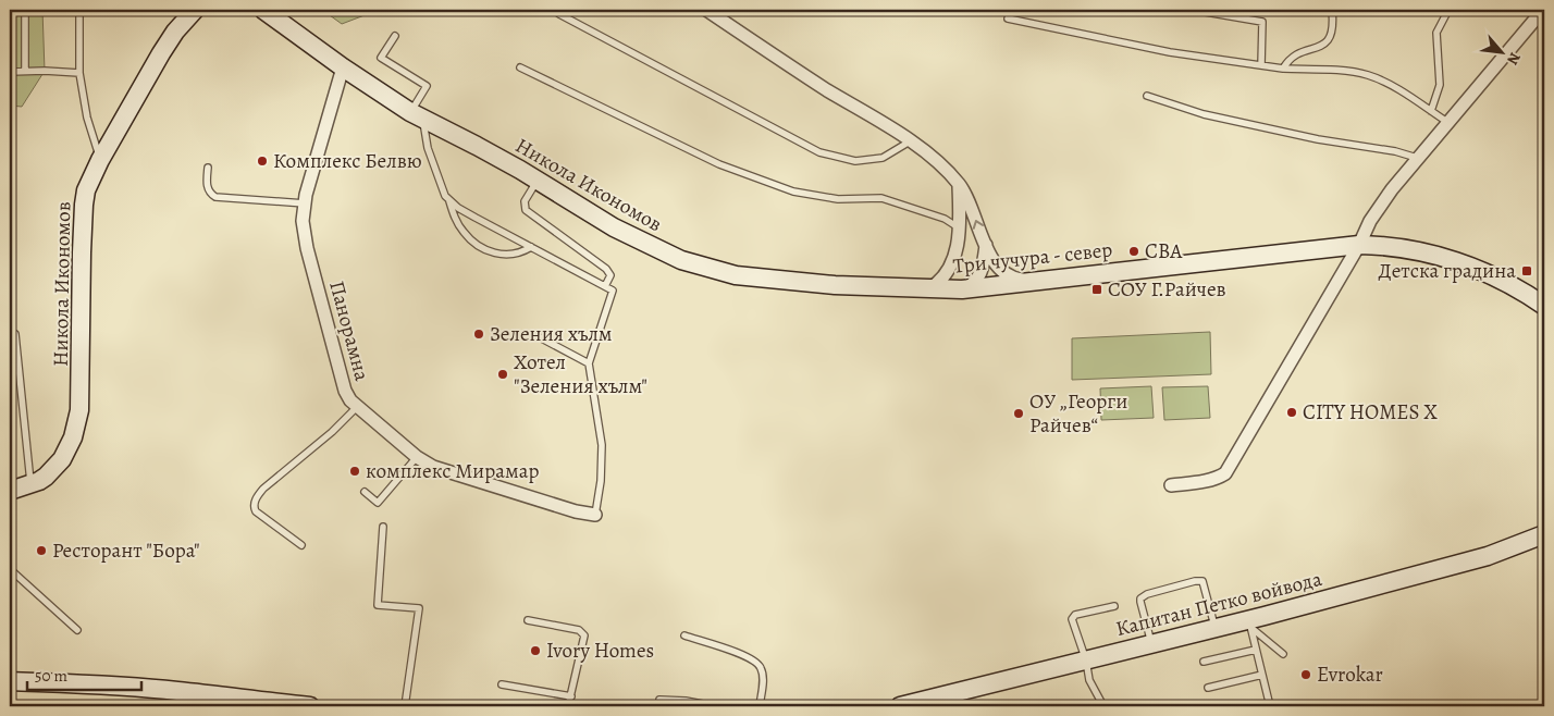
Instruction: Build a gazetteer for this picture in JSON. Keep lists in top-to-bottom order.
{
  "streets": {
    "street": [
      "Никола Икономов",
      "Три чучура - север",
      "Панорамна",
      "Капитан Петко войвода"
    ]
  },
  "crossings": [
    ["Никола Икономов", "Три чучура - север"],
    ["Никола Икономов", "Панорамна"]
  ],
  "places": {
    "other": [
      "Комплекс Белвю",
      "CBA",
      "Зеления хълм",
      "Хотел \"Зеления хълм\"",
      "CITY HOMES X",
      "ОУ „Георги Райчев“",
      "комплекс Мирамар",
      "Ресторант \"Бора\"",
      "Ivory Homes",
      "Evrokar"
    ],
    "transit": ["Детска градина", "СОУ Г.Райчев"]
  },
  "scale_bar": "50 m",
  "north": "bottom right"
}
